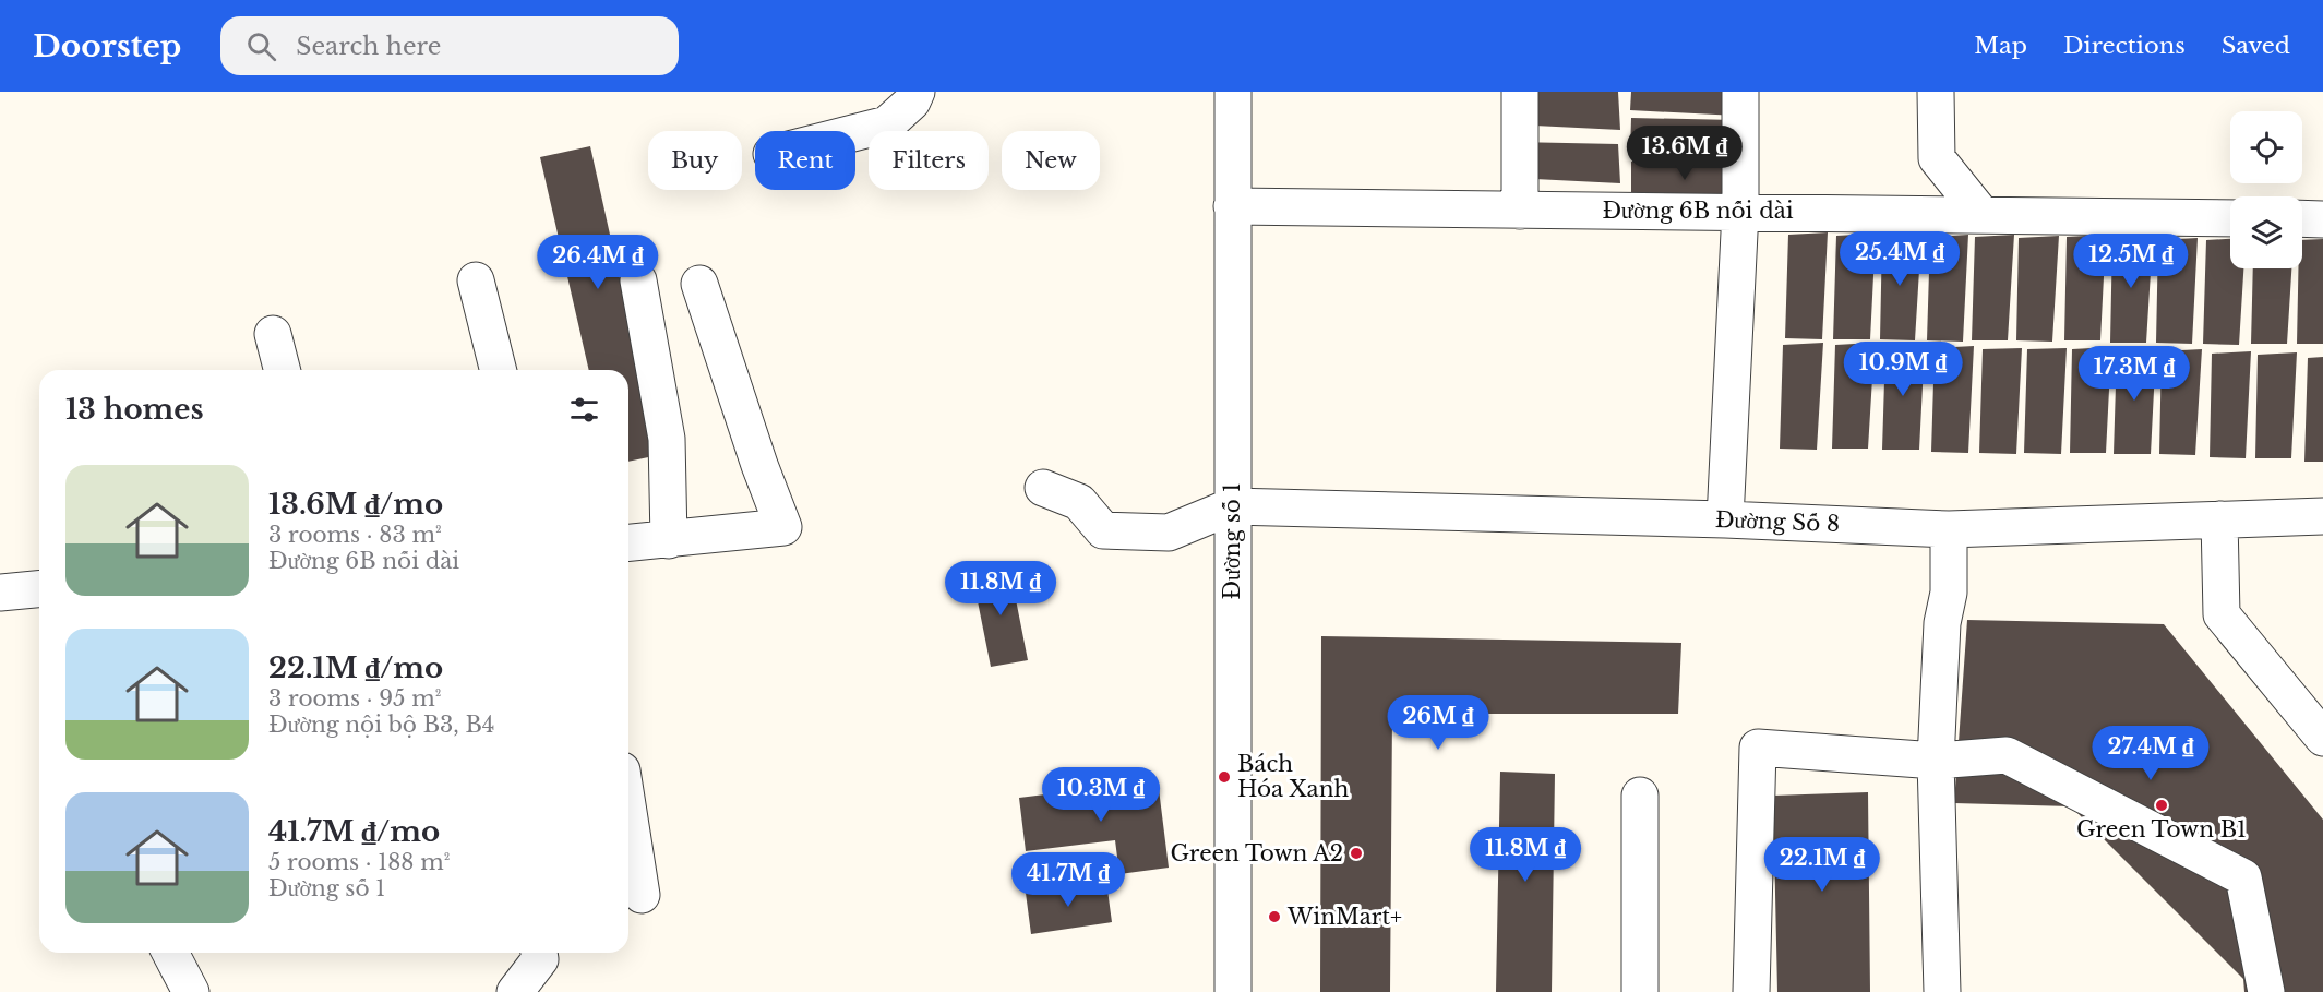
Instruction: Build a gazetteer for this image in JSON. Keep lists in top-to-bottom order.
{
  "streets": {
    "street": ["Đường 6B nối dài", "Đường Số 8", "Đường số 1"]
  },
  "crossings": [
    ["Đường 6B nối dài", "Đường số 1"],
    ["Đường Số 8", "Đường số 1"]
  ],
  "places": [
    "Bách Hóa Xanh",
    "Green Town B1",
    "Green Town A2",
    "WinMart+"
  ],
  "page": {
    "header": "Doorstep",
    "search": "Search here",
    "nav": ["Map", "Directions", "Saved"],
    "price": [
      "13.6M ₫",
      "25.4M ₫",
      "12.5M ₫",
      "26.4M ₫",
      "10.9M ₫",
      "17.3M ₫",
      "11.8M ₫",
      "26M ₫",
      "27.4M ₫",
      "10.3M ₫",
      "11.8M ₫",
      "22.1M ₫",
      "41.7M ₫"
    ],
    "chip": [
      "Buy",
      "Rent",
      "Filters",
      "New"
    ],
    "heading": "13 homes",
    "list": [
      {
        "name": "13.6M ₫/mo",
        "note": "3 rooms · 83 m² · Đường 6B nối dài"
      },
      {
        "name": "22.1M ₫/mo",
        "note": "3 rooms · 95 m² · Đường nội bộ B3, B4"
      },
      {
        "name": "41.7M ₫/mo",
        "note": "5 rooms · 188 m² · Đường số 1"
      }
    ]
  }
}
